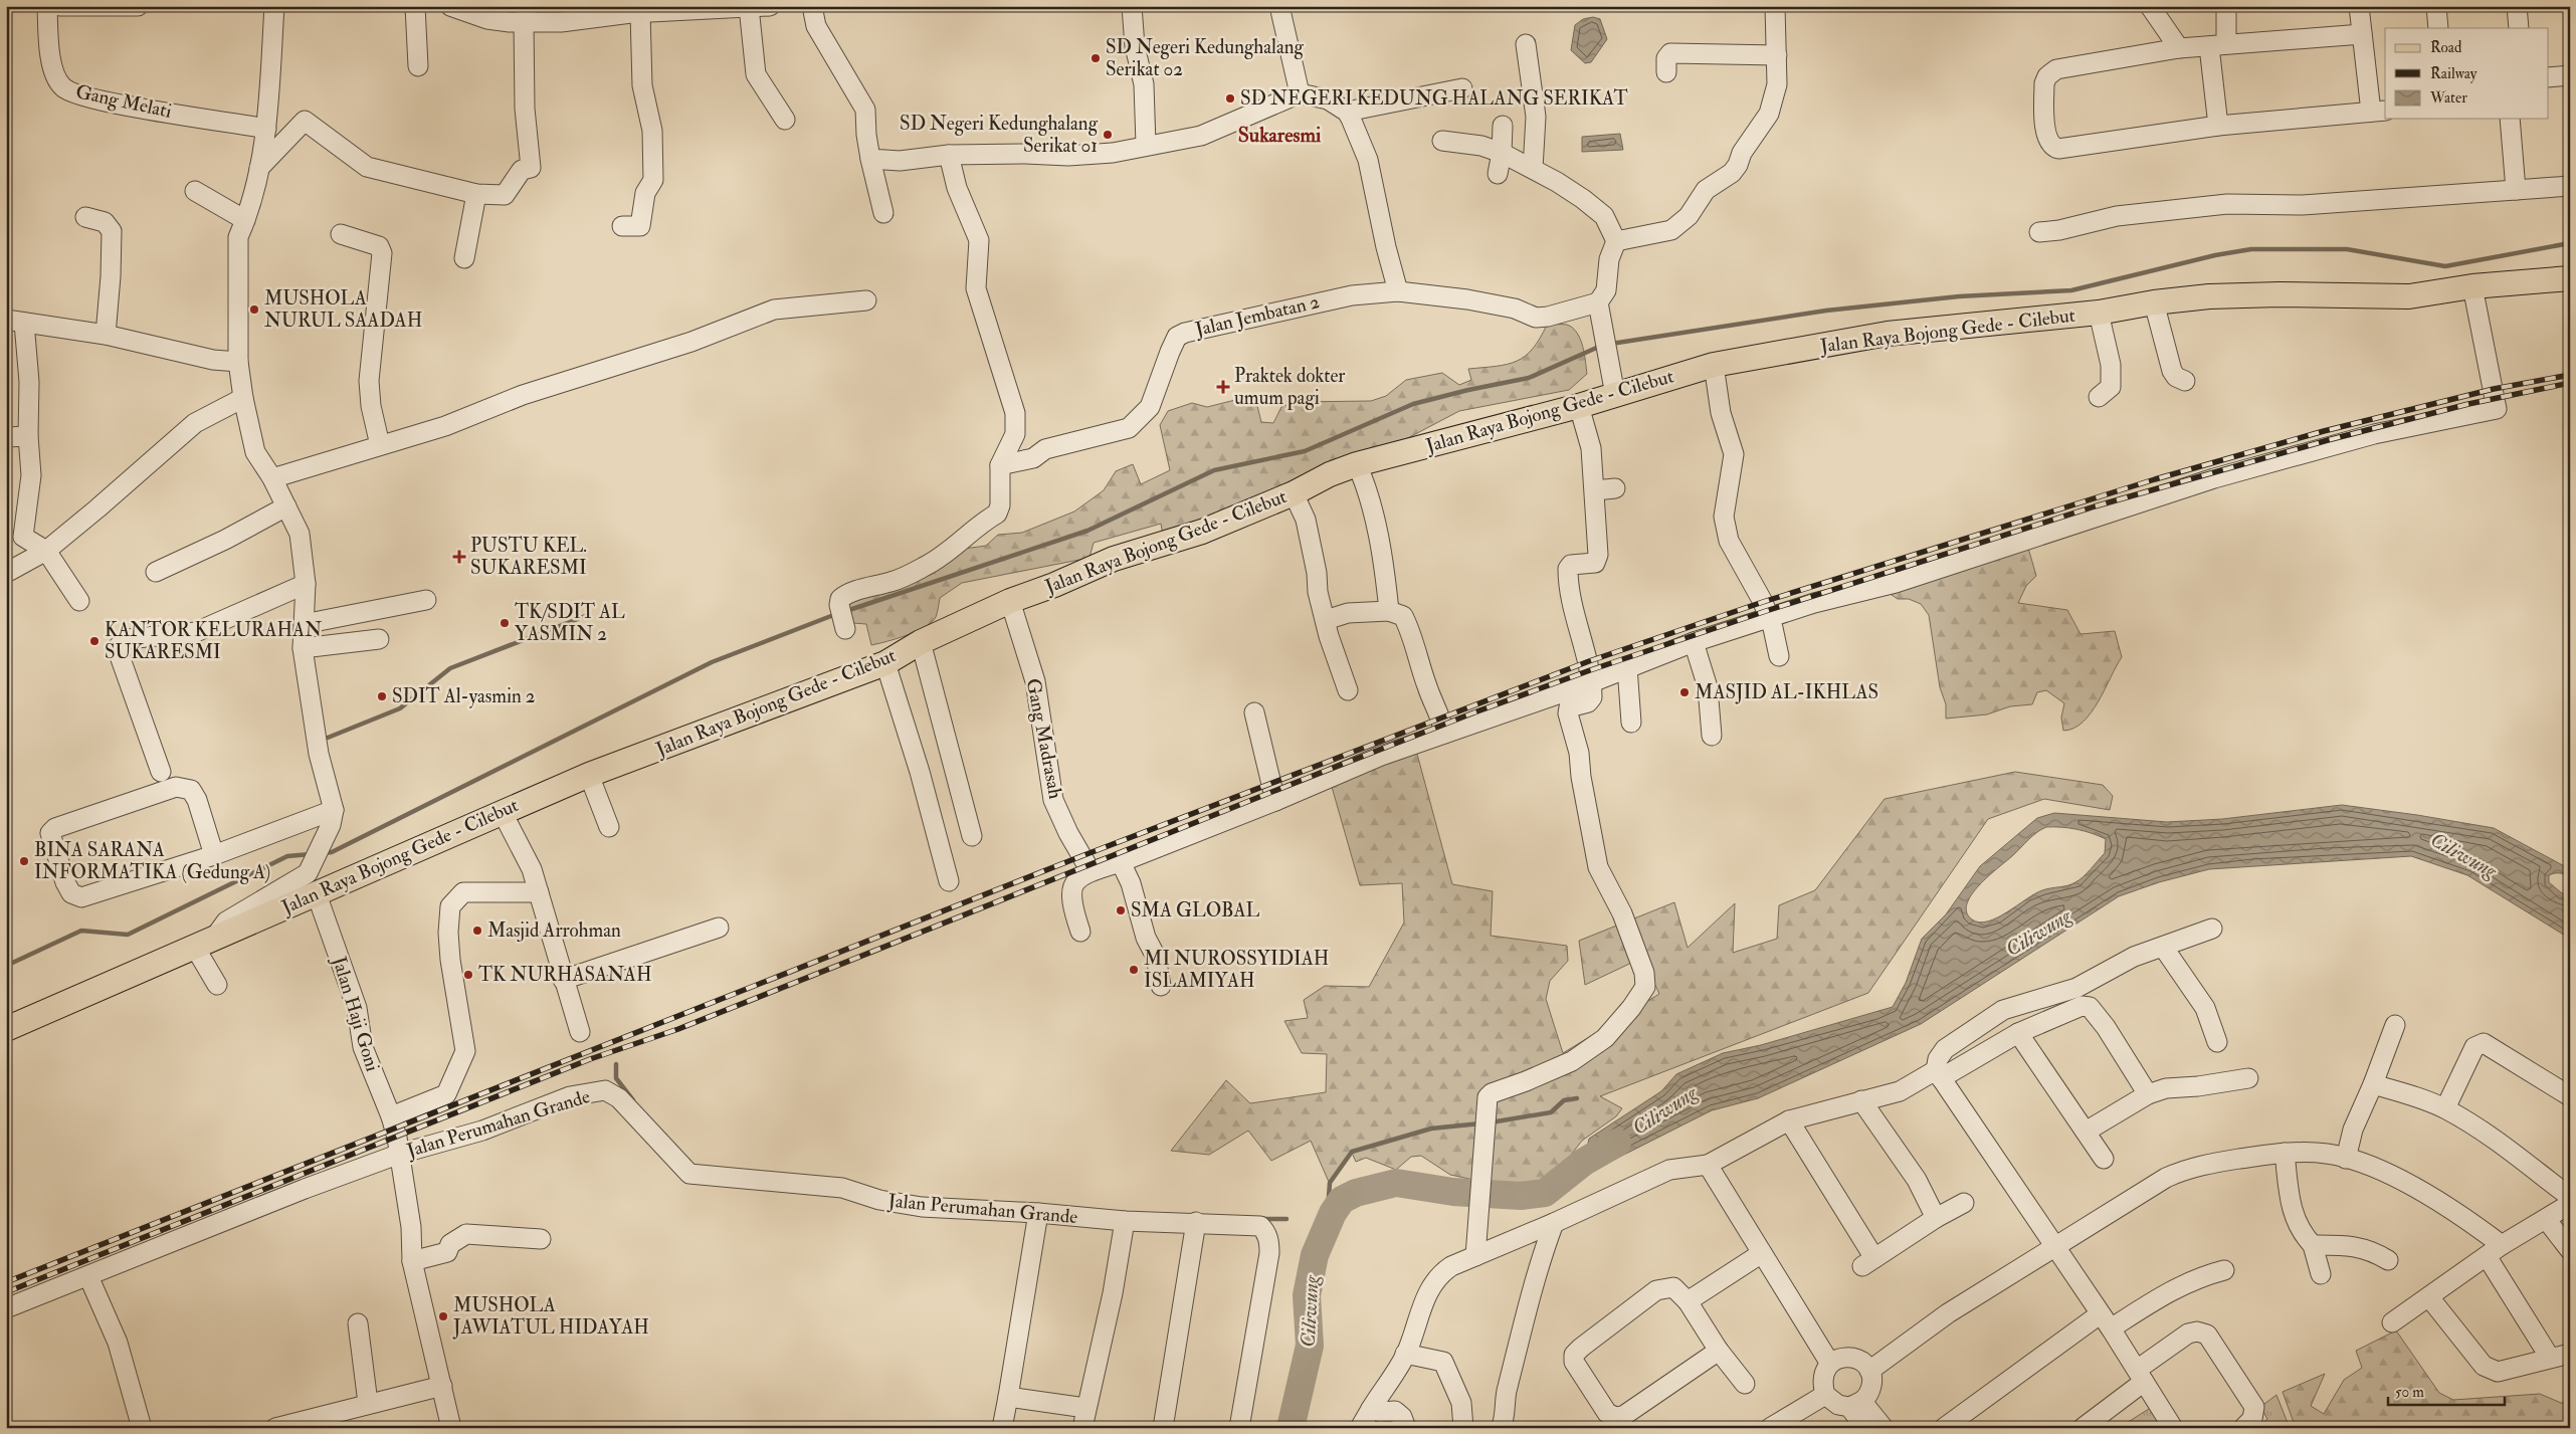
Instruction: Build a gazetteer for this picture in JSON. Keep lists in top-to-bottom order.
{
  "streets": {
    "main road": ["Jalan Raya Bojong Gede - Cilebut"],
    "street": [
      "Gang Melati",
      "Jalan Jembatan 2",
      "Gang Madrasah",
      "Jalan Haji Goni",
      "Jalan Perumahan Grande"
    ]
  },
  "crossings": [
    ["Jalan Raya Bojong Gede - Cilebut", "Gang Madrasah"],
    ["Jalan Raya Bojong Gede - Cilebut", "Jalan Haji Goni"],
    ["Jalan Haji Goni", "Jalan Perumahan Grande"]
  ],
  "districts": ["Sukaresmi"],
  "water": ["Ciliwung"],
  "places": {
    "other": [
      "SD Negeri Kedunghalang Serikat 02",
      "SD NEGERI KEDUNG HALANG SERIKAT",
      "SD Negeri Kedunghalang Serikat 01",
      "MUSHOLA NURUL SAADAH",
      "TK/SDIT AL YASMIN 2",
      "KANTOR KELURAHAN SUKARESMI",
      "MASJID AL-IKHLAS",
      "SDIT Al-yasmin 2",
      "BINA SARANA INFORMATIKA (Gedung A)",
      "SMA GLOBAL",
      "Masjid Arrohman",
      "MI NUROSSYIDIAH ISLAMIYAH",
      "TK NURHASANAH",
      "MUSHOLA JAWIATUL HIDAYAH"
    ],
    "health": ["Praktek dokter umum pagi", "PUSTU KEL. SUKARESMI"]
  },
  "legend": ["Road", "Railway", "Water"],
  "scale_bar": "50 m"
}
